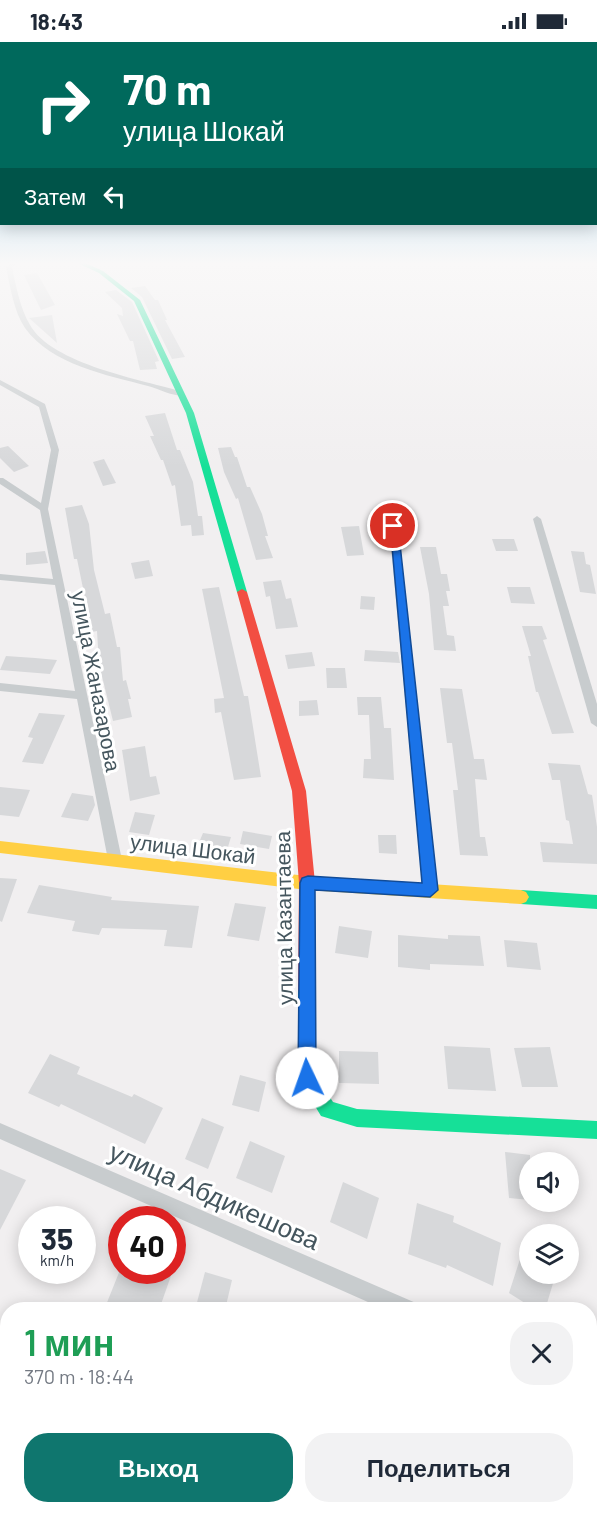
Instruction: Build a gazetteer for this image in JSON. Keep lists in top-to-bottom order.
{
  "streets": {
    "street": [
      "улица Жаназарова",
      "улица Шокай",
      "улица Казантаева",
      "улица Абдикешова"
    ]
  },
  "crossings": [
    ["улица Жаназарова", "улица Шокай"],
    ["улица Шокай", "улица Казантаева"]
  ],
  "page": {
    "status": "18:43",
    "turn": ["70 m", "улица Шокай"],
    "then": "Затем",
    "speed": "35 km/h",
    "limit": "40",
    "heading": ["1 мин", "370 m · 18:44"],
    "buttons": ["Выход", "Поделиться"]
  }
}
